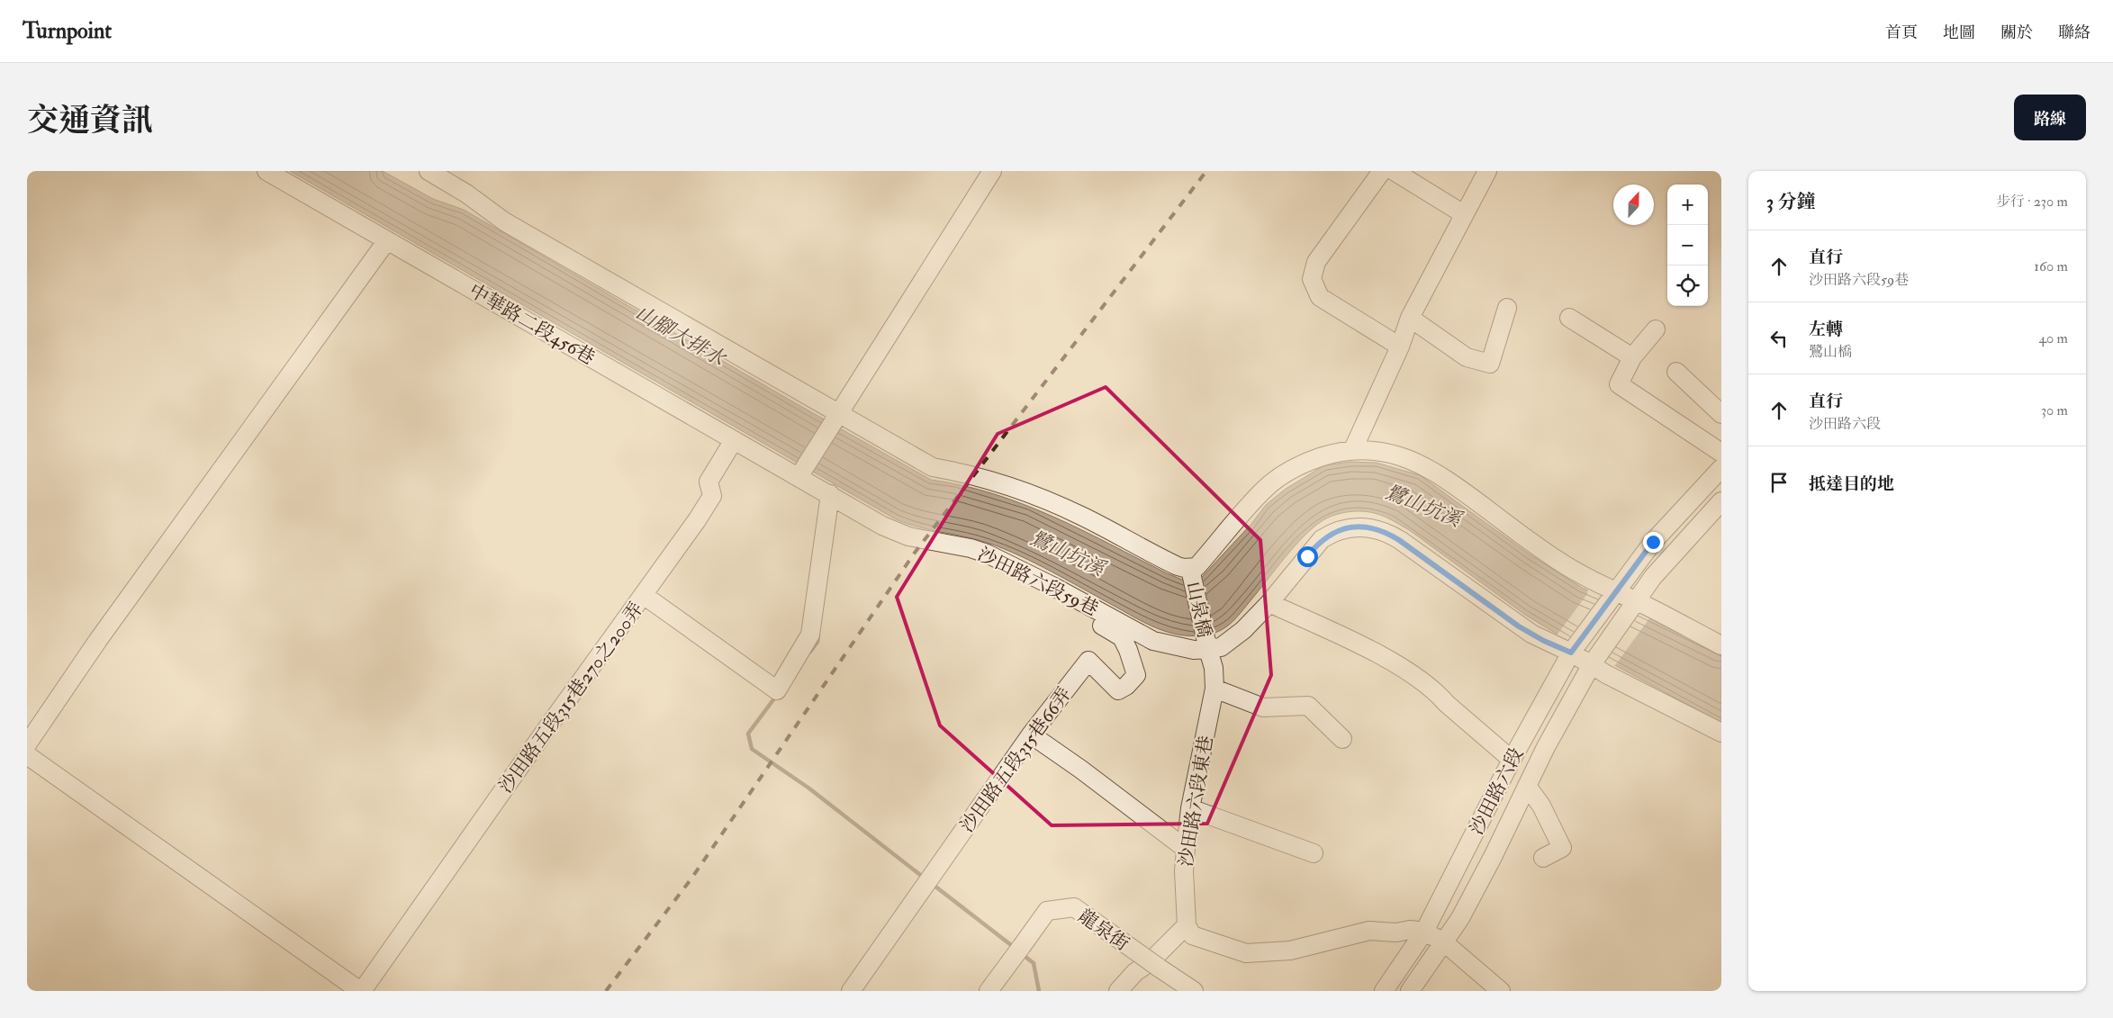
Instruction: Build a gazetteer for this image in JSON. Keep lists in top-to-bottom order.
{
  "streets": {
    "street": [
      "中華路二段456巷",
      "沙田路六段59巷",
      "山泉橋",
      "沙田路五段315巷270之200弄",
      "沙田路五段315巷66弄",
      "沙田路六段",
      "沙田路六段東巷",
      "龍泉街"
    ]
  },
  "crossings": [
    ["中華路二段456巷", "沙田路六段59巷"],
    ["沙田路六段59巷", "山泉橋"],
    ["沙田路六段59巷", "沙田路五段315巷270之200弄"],
    ["沙田路六段59巷", "沙田路五段315巷66弄"],
    ["沙田路六段59巷", "沙田路六段"],
    ["沙田路六段59巷", "沙田路六段東巷"],
    ["山泉橋", "沙田路六段東巷"]
  ],
  "water": ["山腳大排水", "鷺山坑溪"],
  "north": "top",
  "page": {
    "header": "Turnpoint",
    "nav": [
      "首頁",
      "地圖",
      "關於",
      "聯絡"
    ],
    "title": "交通資訊",
    "buttons": "路線",
    "heading": ["3 分鐘", "步行 · 230 m"],
    "map_buttons": ["+", "−"],
    "list": [
      ["直行", "沙田路六段59巷", "160 m"],
      ["左轉", "鷺山橋", "40 m"],
      ["直行", "沙田路六段", "30 m"],
      "抵達目的地"
    ]
  }
}
